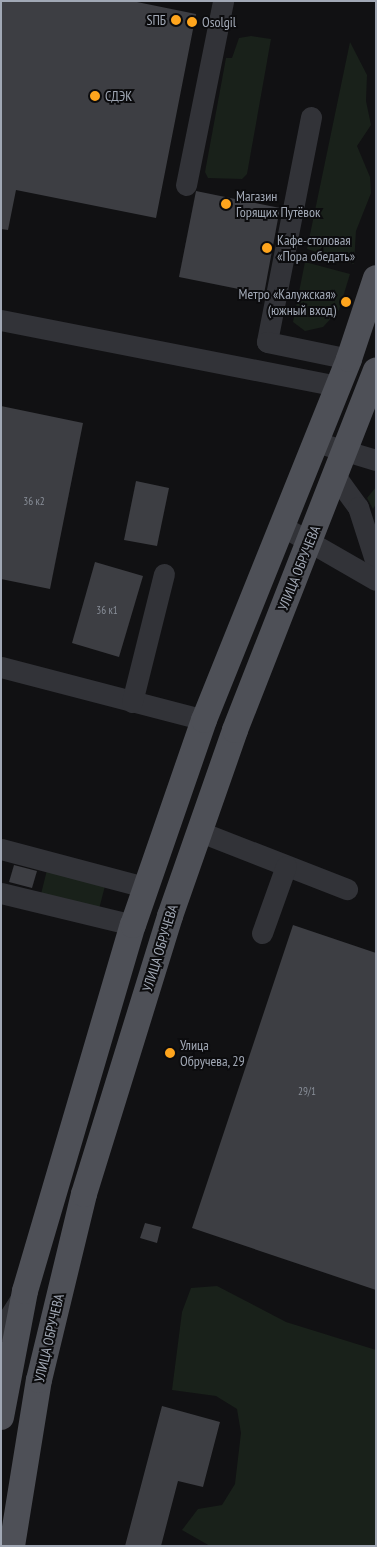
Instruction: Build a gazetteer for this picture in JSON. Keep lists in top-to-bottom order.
{
  "streets": {
    "main road": ["УЛИЦА ОБРУЧЕВА"]
  },
  "places": [
    "SПБ",
    "Osolgil",
    "СДЭК",
    "Магазин Горящих Путёвок",
    "Кафе-столовая «Пора обедать»",
    "Метро «Калужская» (южный вход)",
    "Улица Обручева, 29"
  ],
  "house_numbers": ["36 к2", "36 к1", "29/1"]
}
